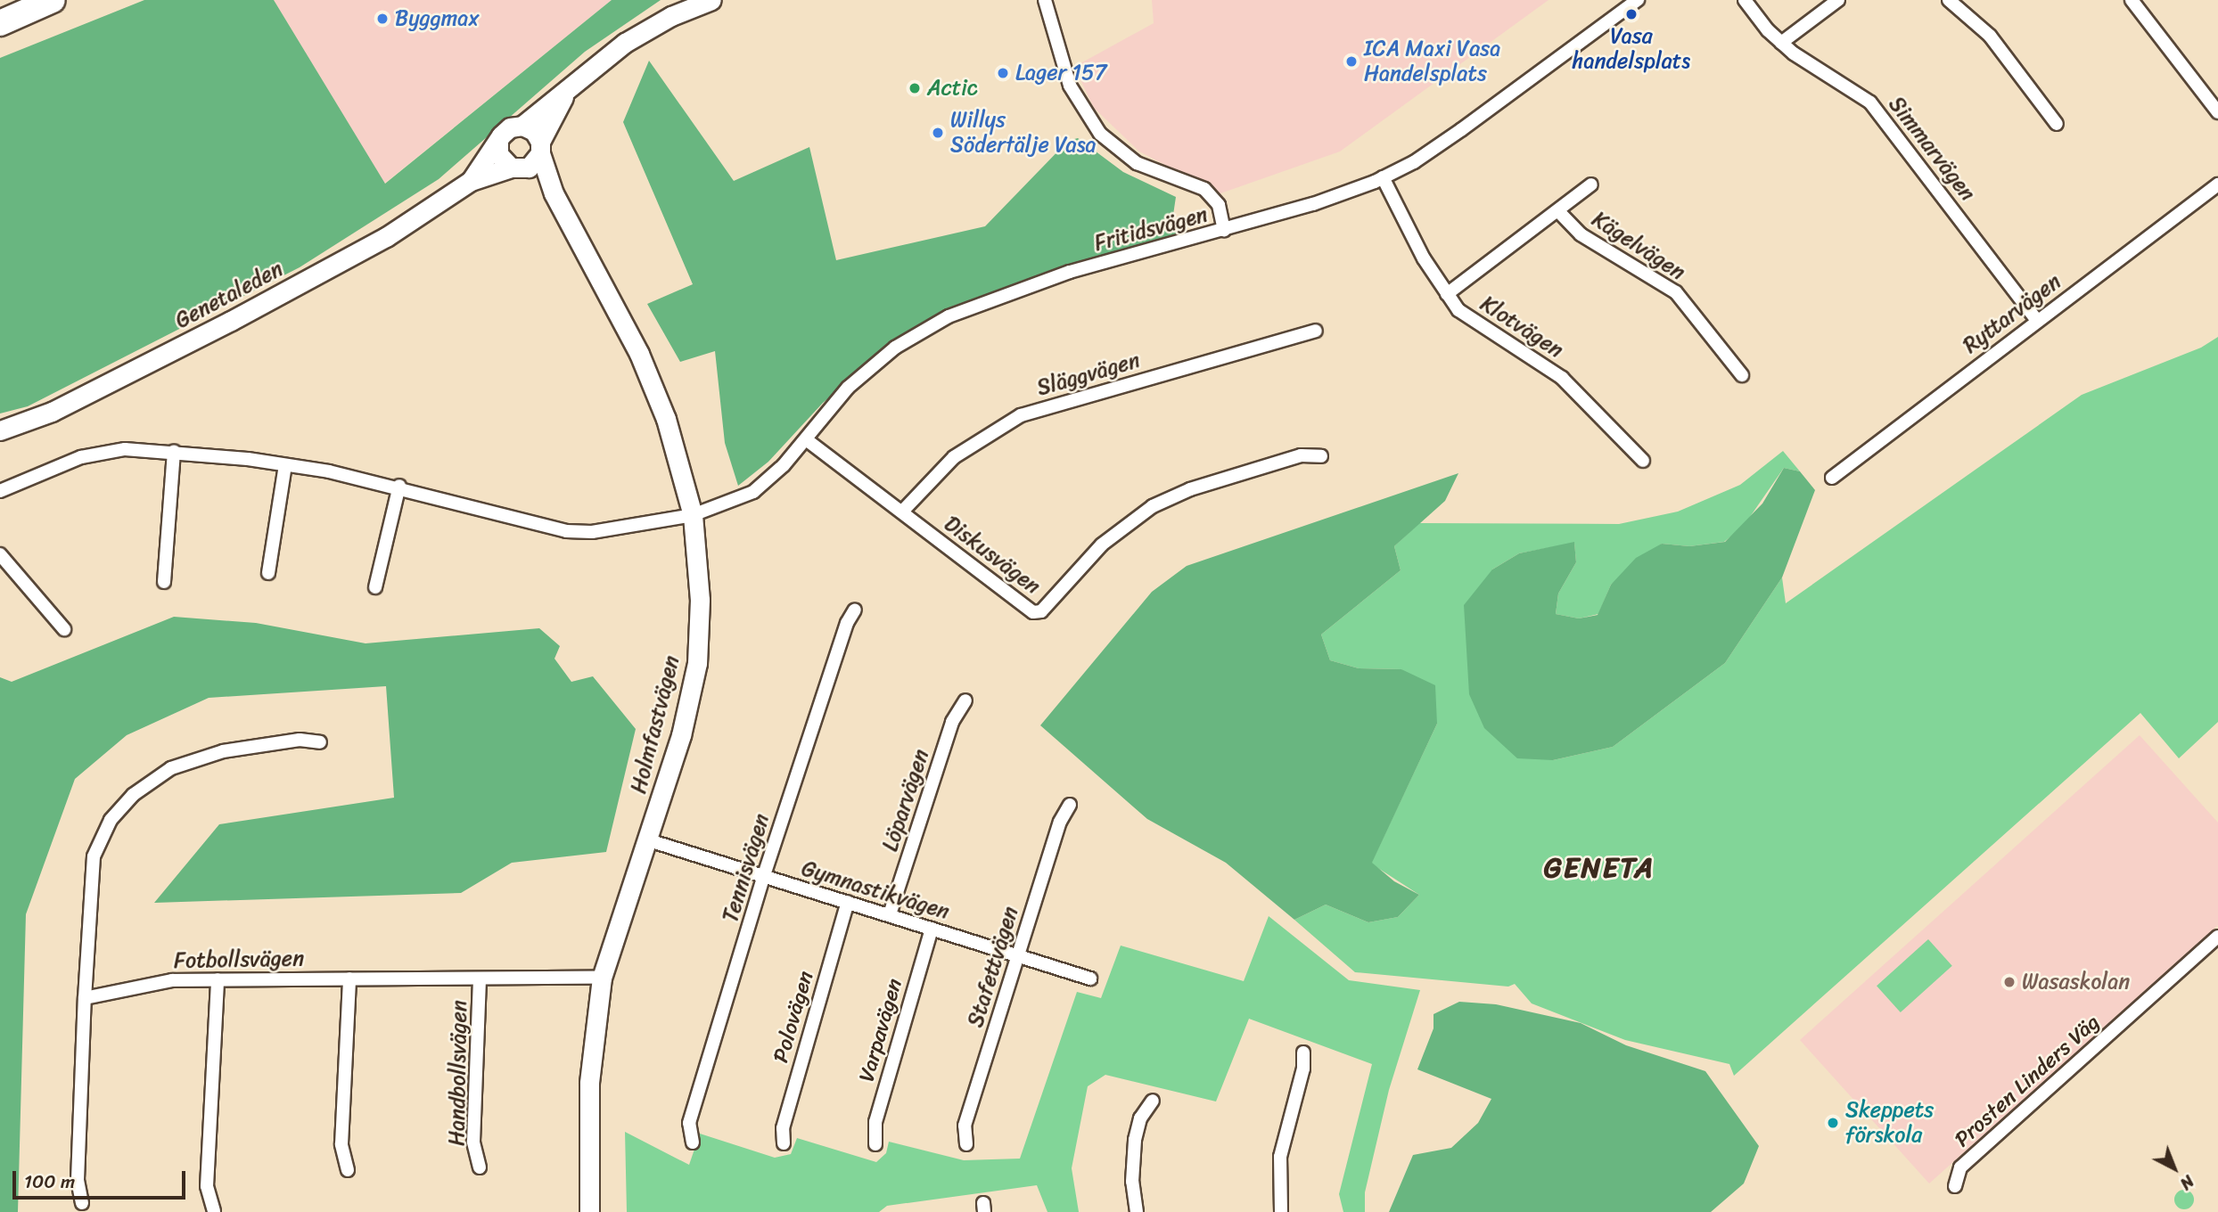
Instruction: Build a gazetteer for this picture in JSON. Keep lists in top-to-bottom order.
{
  "streets": {
    "street": [
      "Simmarvägen",
      "Fritidsvägen",
      "Kägelvägen",
      "Genetaleden",
      "Ryttarvägen",
      "Klotvägen",
      "Släggvägen",
      "Diskusvägen",
      "Holmfastvägen",
      "Löparvägen",
      "Tennisvägen",
      "Gymnastikvägen",
      "Fotbollsvägen",
      "Stafettvägen",
      "Polovägen",
      "Varpavägen",
      "Handbollsvägen",
      "Prosten Linders Väg"
    ]
  },
  "crossings": [
    ["Simmarvägen", "Ryttarvägen"],
    ["Fritidsvägen", "Klotvägen"],
    ["Fritidsvägen", "Diskusvägen"],
    ["Fritidsvägen", "Holmfastvägen"],
    ["Kägelvägen", "Klotvägen"],
    ["Genetaleden", "Holmfastvägen"],
    ["Släggvägen", "Diskusvägen"],
    ["Holmfastvägen", "Gymnastikvägen"],
    ["Holmfastvägen", "Fotbollsvägen"],
    ["Löparvägen", "Gymnastikvägen"],
    ["Tennisvägen", "Gymnastikvägen"],
    ["Gymnastikvägen", "Stafettvägen"],
    ["Gymnastikvägen", "Polovägen"],
    ["Gymnastikvägen", "Varpavägen"],
    ["Fotbollsvägen", "Handbollsvägen"]
  ],
  "districts": ["GENETA"],
  "places": [
    "Vasa handelsplats",
    "Byggmax",
    "ICA Maxi Vasa Handelsplats",
    "Lager 157",
    "Actic",
    "Willys Södertälje Vasa",
    "Wasaskolan",
    "Skeppets förskola"
  ],
  "scale_bar": "100 m",
  "north": "bottom right"
}
